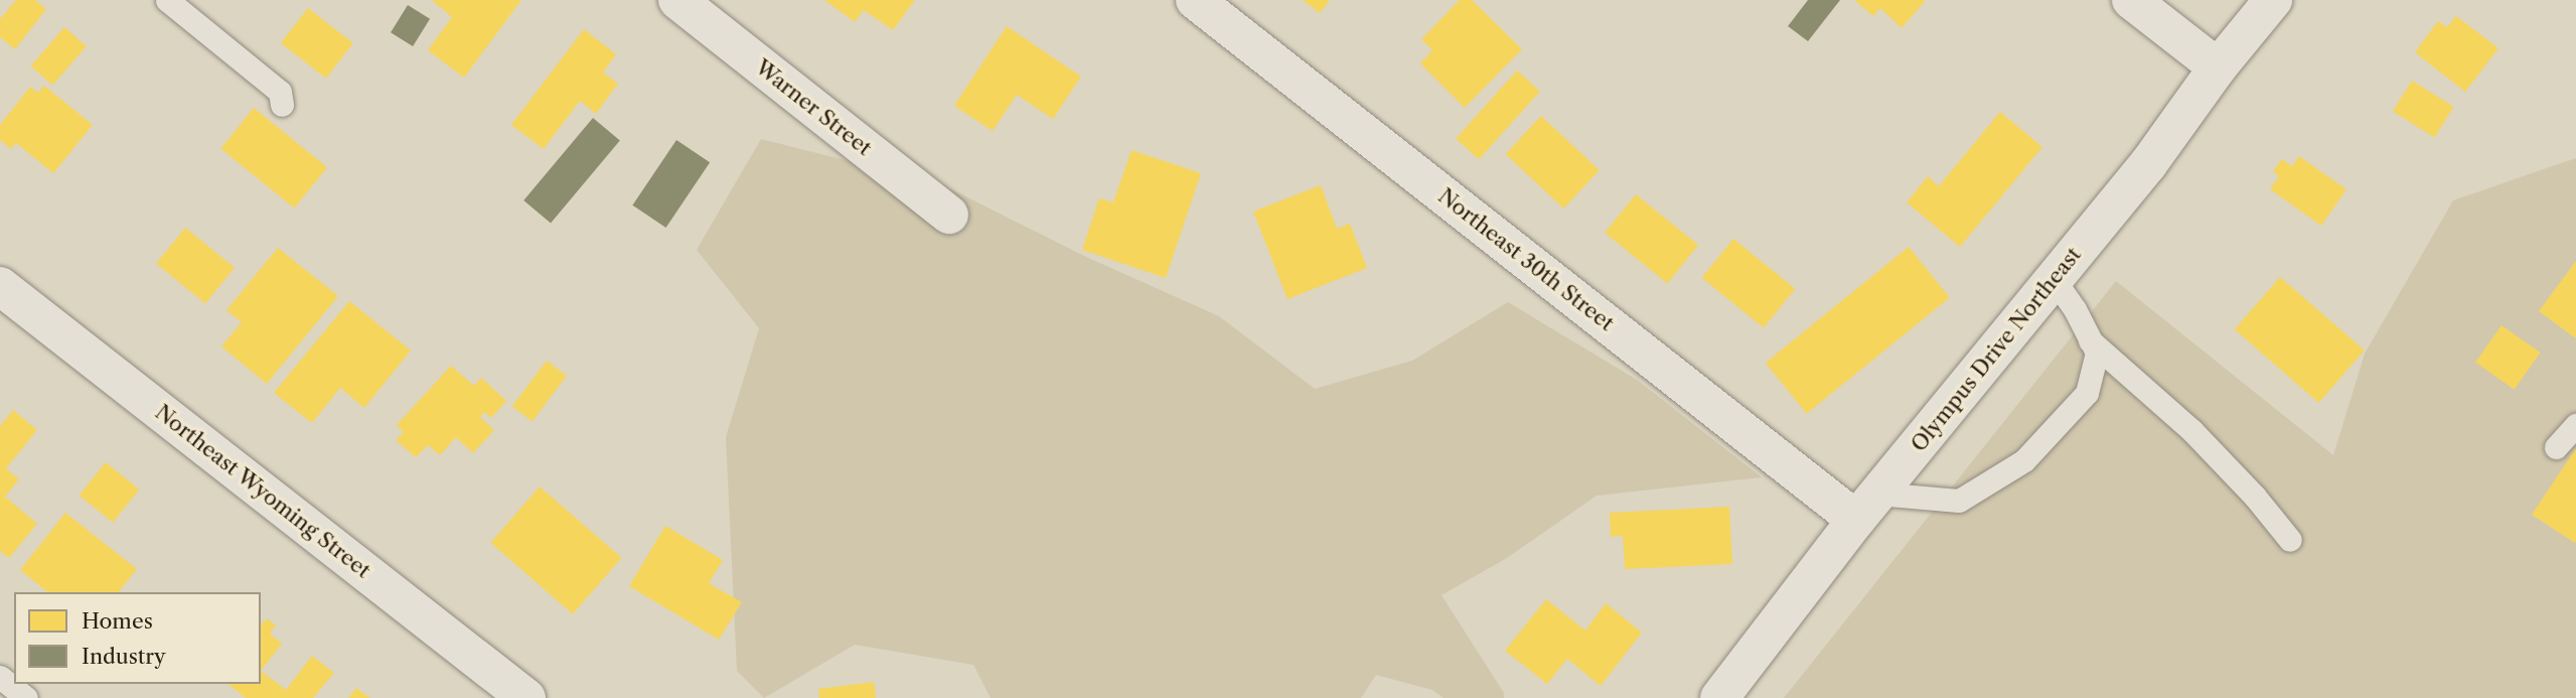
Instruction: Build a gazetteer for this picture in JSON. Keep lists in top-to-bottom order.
{
  "streets": {
    "street": [
      "Warner Street",
      "Northeast 30th Street",
      "Olympus Drive Northeast",
      "Northeast Wyoming Street"
    ]
  },
  "crossings": [
    ["Northeast 30th Street", "Olympus Drive Northeast"]
  ],
  "legend": ["Homes", "Industry"]
}
